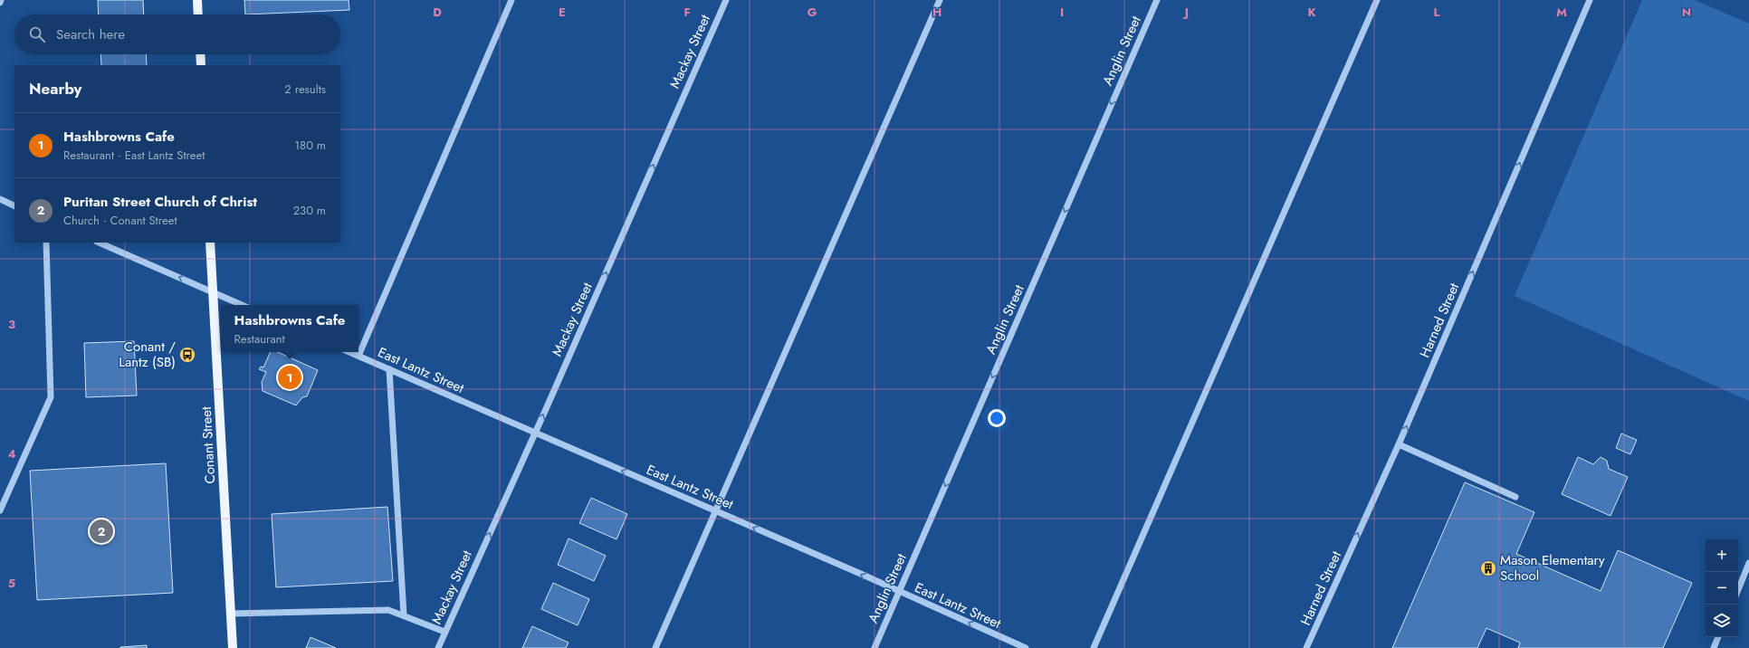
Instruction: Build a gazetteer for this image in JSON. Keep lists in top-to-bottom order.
{
  "streets": {
    "main road": ["Conant Street"],
    "street": [
      "Anglin Street",
      "Mackay Street",
      "Harned Street",
      "East Lantz Street"
    ]
  },
  "crossings": [
    ["Anglin Street", "East Lantz Street"],
    ["Mackay Street", "East Lantz Street"]
  ],
  "one_way": [
    "Anglin Street",
    "Mackay Street",
    "Harned Street",
    "East Lantz Street"
  ],
  "places": {
    "bus stop": ["Conant / Lantz (SB)"],
    "building": ["Mason Elementary School"]
  },
  "page": {
    "search": "Search here",
    "heading": ["Nearby", "2 results"],
    "list": [
      {
        "mark": "1",
        "name": "Hashbrowns Cafe",
        "note": "Restaurant · East Lantz Street",
        "value": "180 m"
      },
      {
        "mark": "2",
        "name": "Puritan Street Church of Christ",
        "note": "Church · Conant Street",
        "value": "230 m"
      }
    ],
    "popup": ["Hashbrowns Cafe", "Restaurant"],
    "pins": ["1", "2"],
    "map_buttons": ["+", "−"]
  },
  "grid": {
    "columns": [
      "D",
      "E",
      "F",
      "G",
      "H",
      "I",
      "J",
      "K",
      "L",
      "M",
      "N"
    ],
    "rows": ["3", "4", "5"]
  }
}
